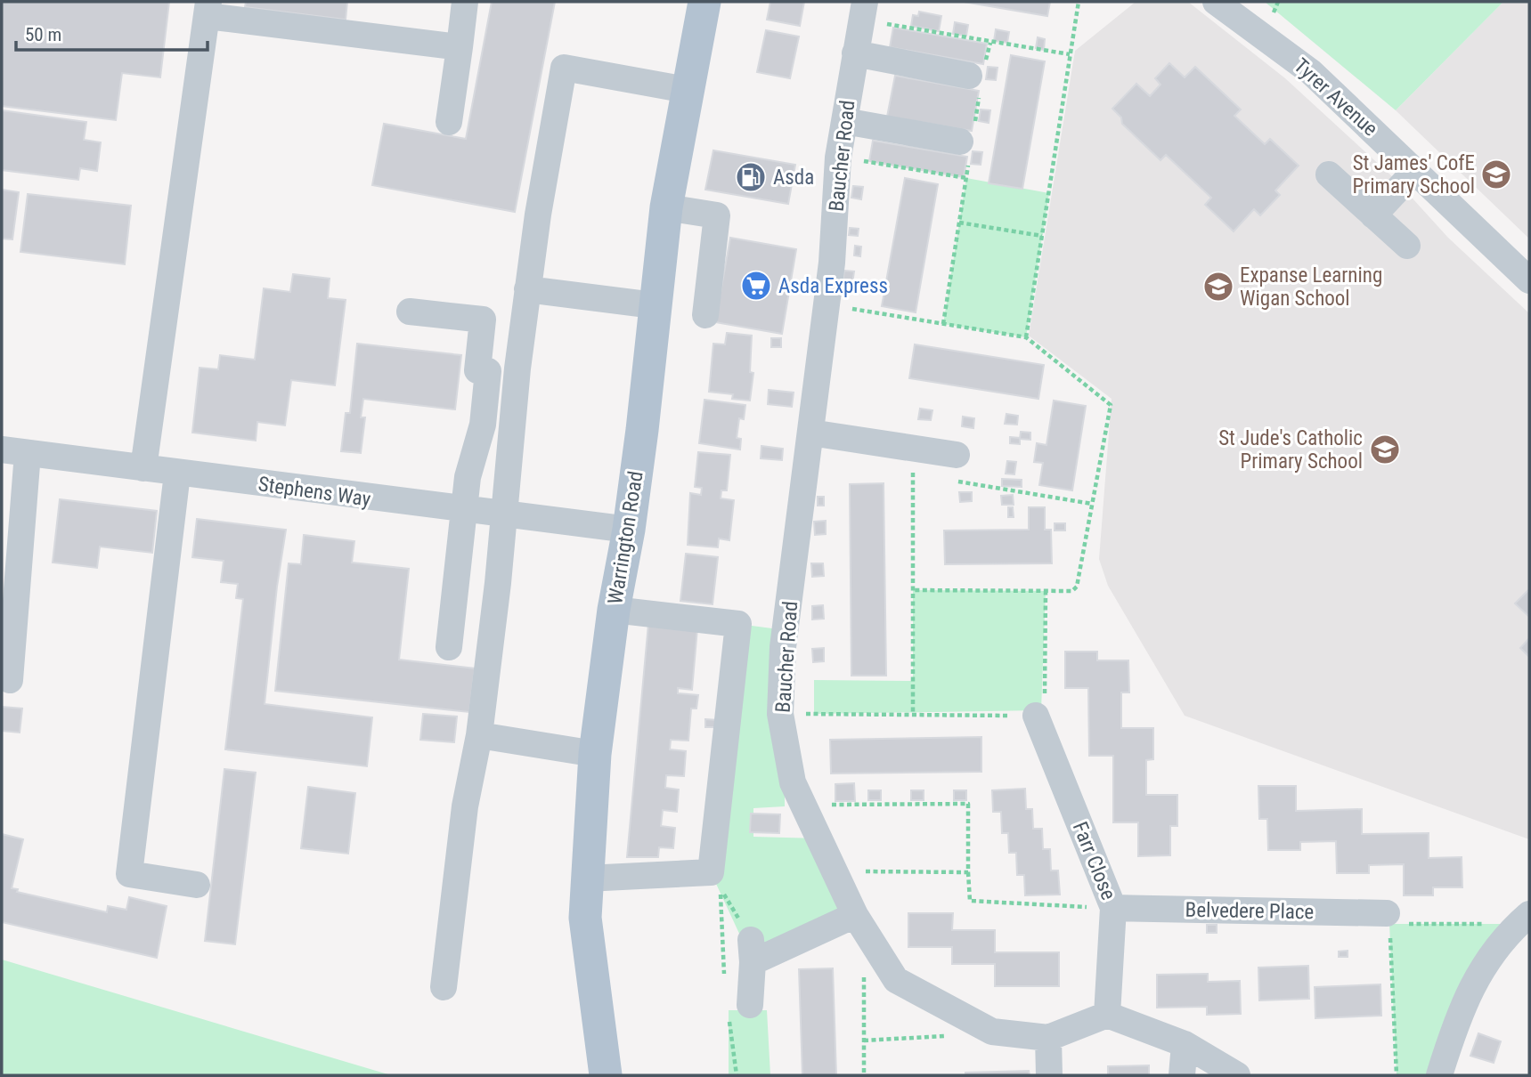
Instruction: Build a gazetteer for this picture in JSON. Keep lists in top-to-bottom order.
{
  "streets": {
    "main road": ["Warrington Road"],
    "street": [
      "Tyrer Avenue",
      "Baucher Road",
      "Stephens Way",
      "Farr Close",
      "Belvedere Place"
    ]
  },
  "crossings": [
    ["Baucher Road", "Farr Close"],
    ["Stephens Way", "Warrington Road"],
    ["Farr Close", "Belvedere Place"]
  ],
  "places": {
    "school or university": ["St James' CofE Primary School", "Expanse Learning Wigan School", "St Jude's Catholic Primary School"],
    "fuel station": ["Asda"],
    "supermarket": ["Asda Express"]
  },
  "scale_bar": "50 m"
}
